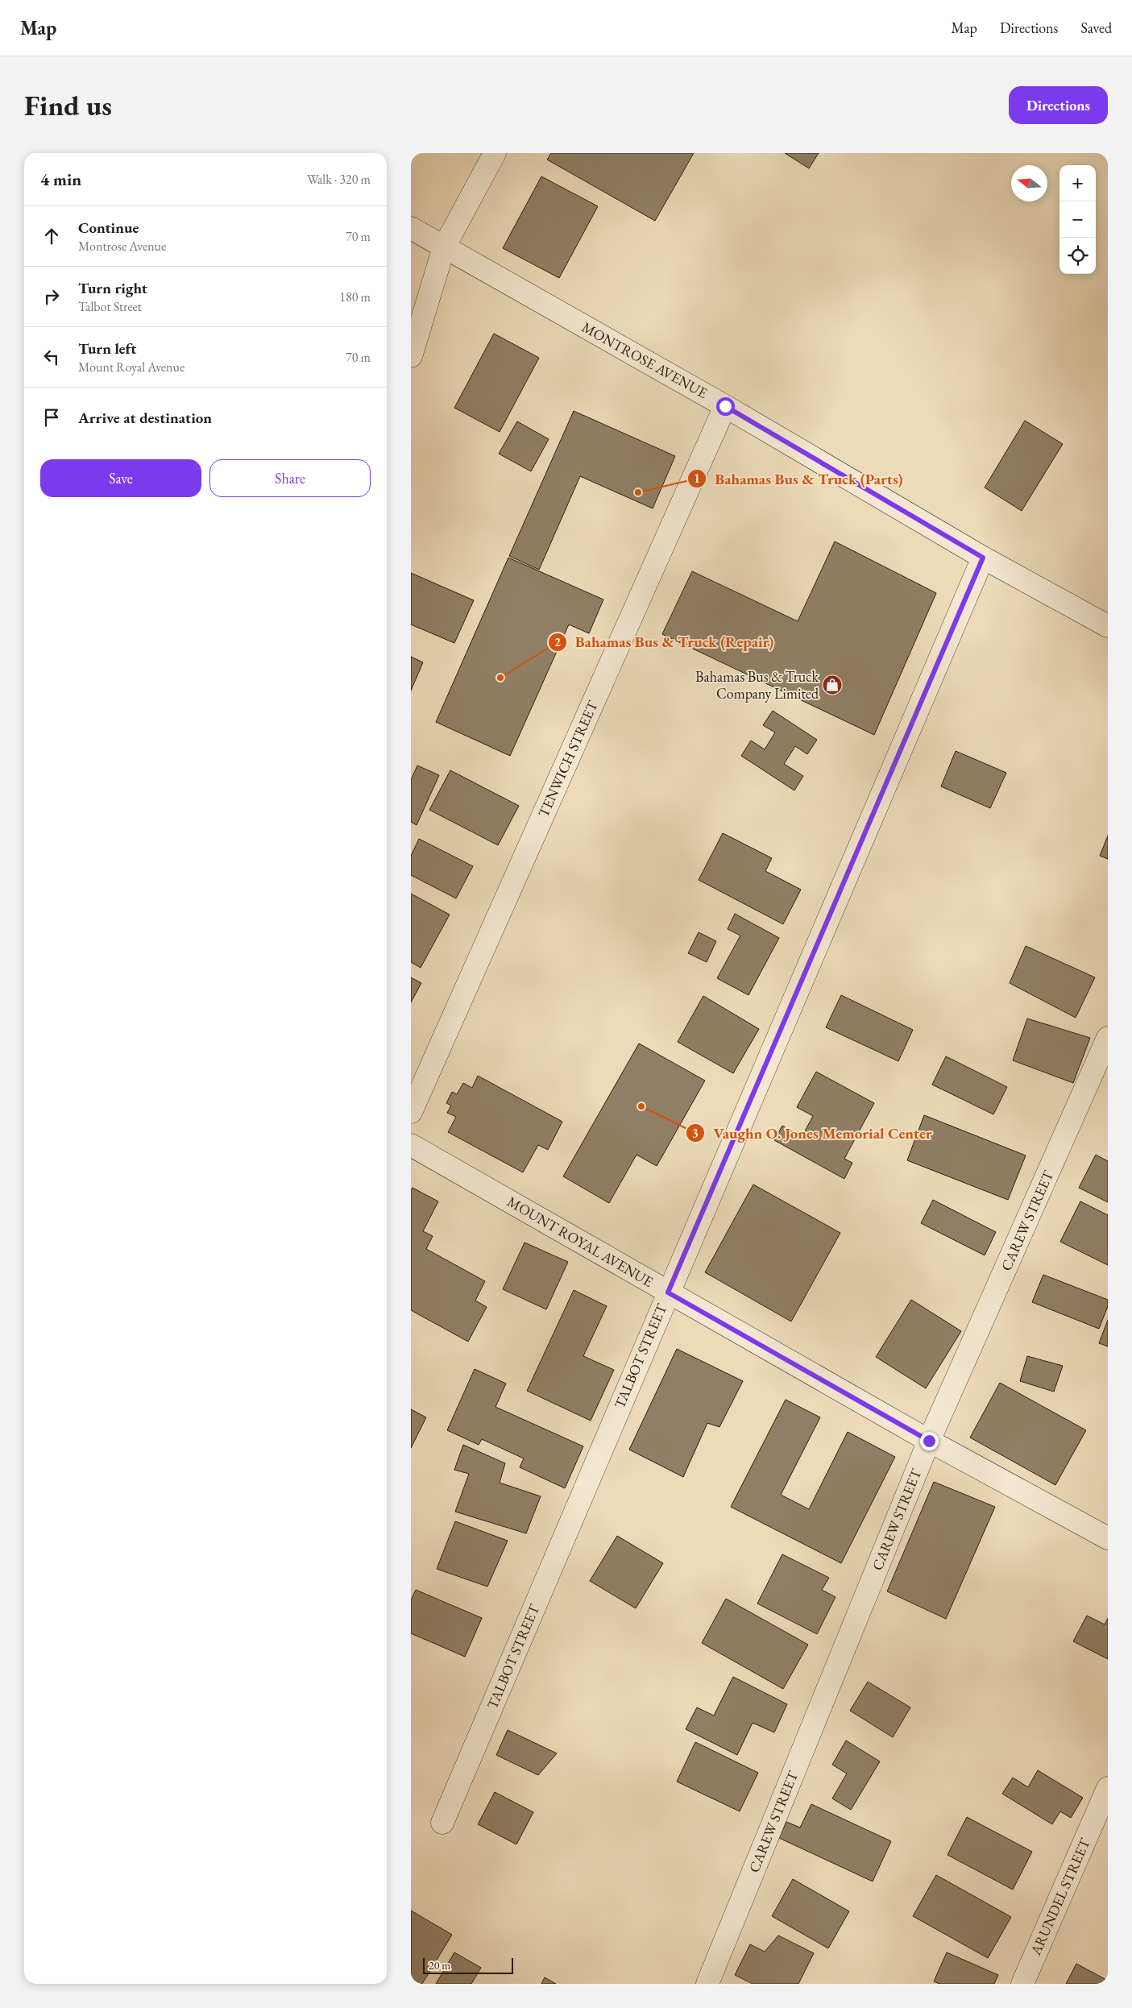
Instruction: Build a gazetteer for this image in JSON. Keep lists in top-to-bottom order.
{
  "streets": {
    "street": [
      "MONTROSE AVENUE",
      "TENWICH STREET",
      "CAREW STREET",
      "MOUNT ROYAL AVENUE",
      "TALBOT STREET",
      "ARUNDEL STREET"
    ]
  },
  "crossings": [
    ["MONTROSE AVENUE", "TENWICH STREET"],
    ["MONTROSE AVENUE", "TALBOT STREET"],
    ["CAREW STREET", "MOUNT ROYAL AVENUE"],
    ["MOUNT ROYAL AVENUE", "TALBOT STREET"]
  ],
  "places": {
    "other": ["Bahamas Bus & Truck (Parts)", "Bahamas Bus & Truck (Repair)", "Vaughn O. Jones Memorial Center"],
    "shop": ["Bahamas Bus & Truck Company Limited"]
  },
  "scale_bar": "20 m",
  "north": "left",
  "page": {
    "header": "Map",
    "nav": ["Map", "Directions", "Saved"],
    "buttons": [
      "Directions",
      ["Save", "Share"]
    ],
    "title": "Find us",
    "heading": ["4 min", "Walk · 320 m"],
    "map_buttons": ["+", "−"],
    "list": [
      ["Continue", "Montrose Avenue", "70 m"],
      ["Turn right", "Talbot Street", "180 m"],
      ["Turn left", "Mount Royal Avenue", "70 m"],
      "Arrive at destination"
    ],
    "scale": "20 m"
  }
}
